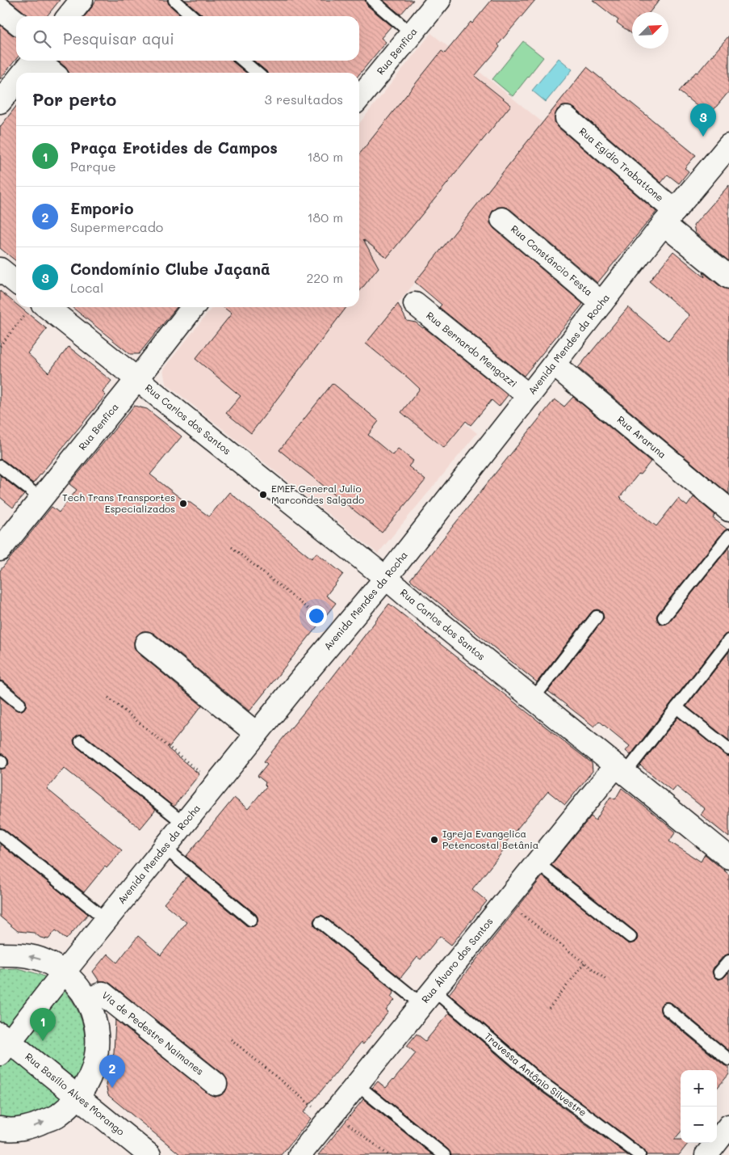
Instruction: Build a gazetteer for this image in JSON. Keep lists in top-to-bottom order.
{
  "streets": {
    "street": [
      "Rua Benfica",
      "Rua Egídio Trabattone",
      "Rua Constâncio Festa",
      "Avenida Mendes da Rocha",
      "Rua Bernardo Mengozzi",
      "Rua Carlos dos Santos",
      "Rua Araruna",
      "Rua Álvaro dos Santos",
      "Via de Pedestre Naimanes",
      "Rua Basílio Alves Morango"
    ],
    "lane": ["Travessa Antônio Silvestre"]
  },
  "crossings": [
    ["Rua Benfica", "Rua Carlos dos Santos"],
    ["Rua Egídio Trabattone", "Avenida Mendes da Rocha"],
    ["Rua Constâncio Festa", "Avenida Mendes da Rocha"],
    ["Avenida Mendes da Rocha", "Rua Bernardo Mengozzi"],
    ["Avenida Mendes da Rocha", "Rua Carlos dos Santos"],
    ["Avenida Mendes da Rocha", "Rua Araruna"],
    ["Avenida Mendes da Rocha", "Rua Basílio Alves Morango"],
    ["Rua Carlos dos Santos", "Rua Álvaro dos Santos"],
    ["Rua Álvaro dos Santos", "Travessa Antônio Silvestre"]
  ],
  "places": ["EMEF General Julio Marcondes Salgado", "Tech Trans Transportes Especializados", "Igreja Evangelica Petencostal Betânia"],
  "north": "top right",
  "page": {
    "search": "Pesquisar aqui",
    "heading": ["Por perto", "3 resultados"],
    "pins": ["3", "1", "2"],
    "list": [
      {
        "mark": "1",
        "name": "Praça Erotides de Campos",
        "note": "Parque",
        "value": "180 m"
      },
      {
        "mark": "2",
        "name": "Emporio",
        "note": "Supermercado",
        "value": "180 m"
      },
      {
        "mark": "3",
        "name": "Condomínio Clube Jaçanã",
        "note": "Local",
        "value": "220 m"
      }
    ],
    "map_buttons": ["+", "−"]
  }
}
